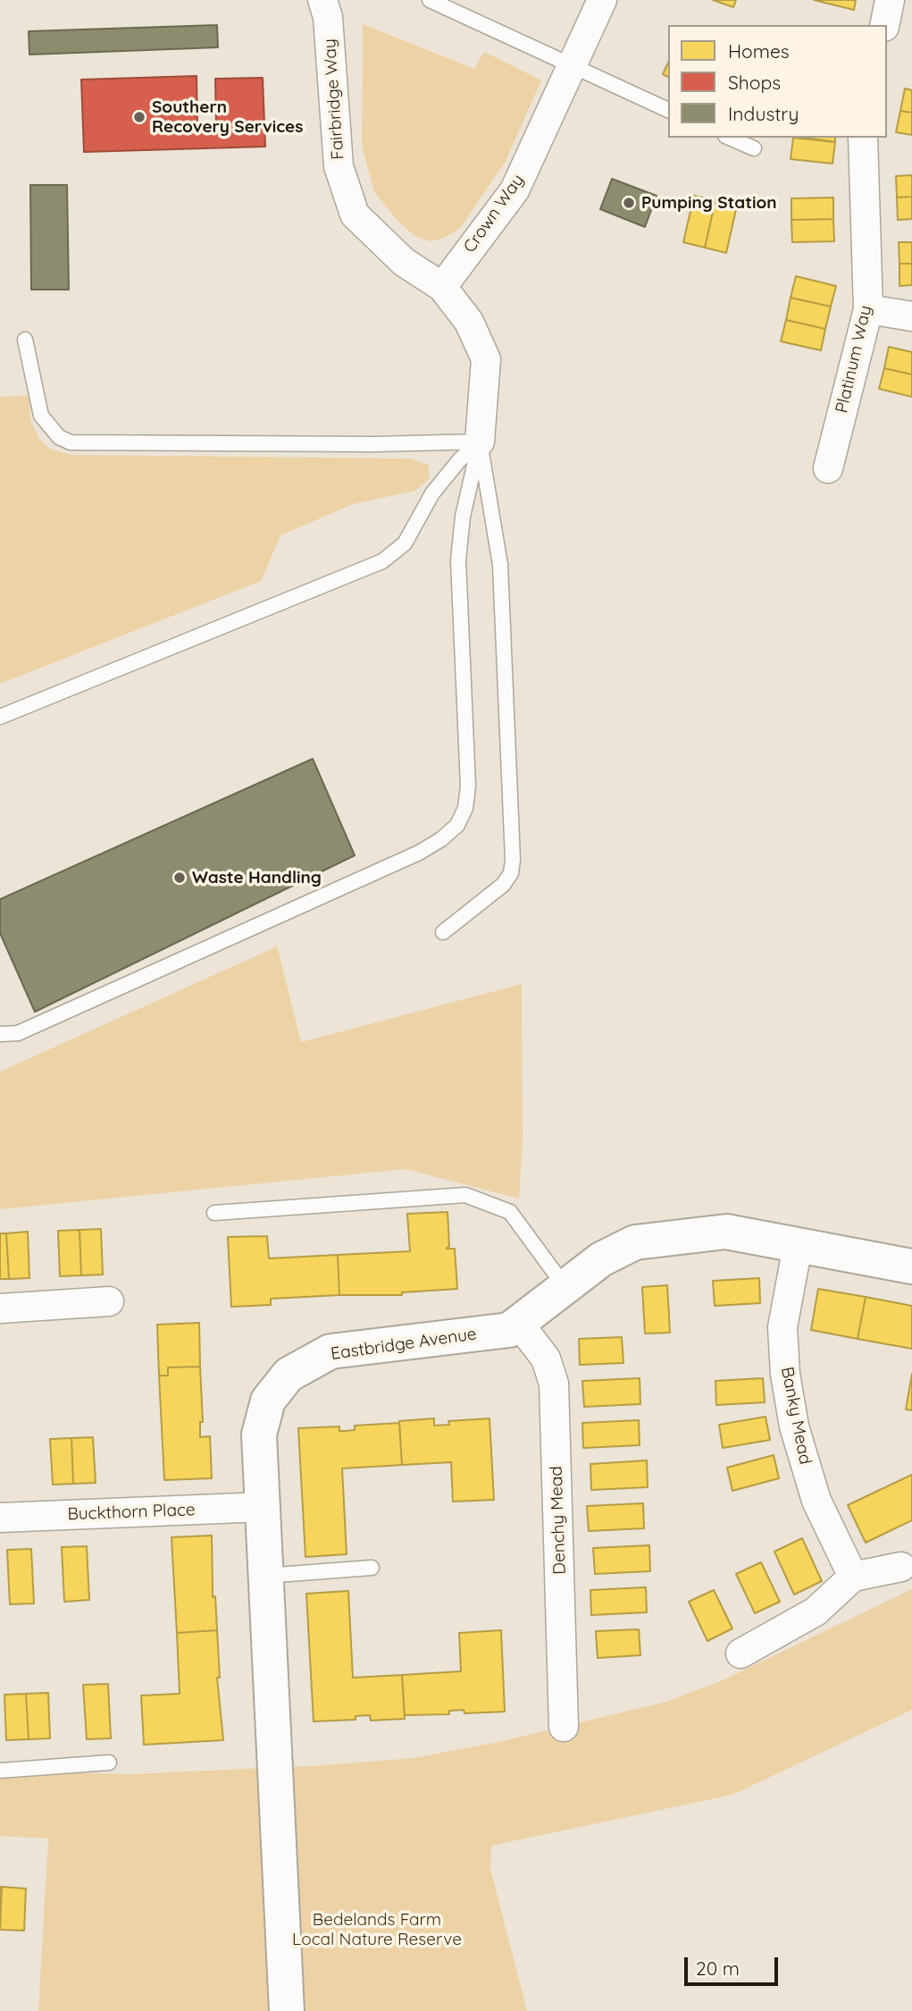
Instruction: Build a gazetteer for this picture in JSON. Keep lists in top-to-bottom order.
{
  "streets": {
    "street": [
      "Fairbridge Way",
      "Crown Way",
      "Platinum Way",
      "Eastbridge Avenue",
      "Banky Mead",
      "Buckthorn Place",
      "Denchy Mead"
    ]
  },
  "crossings": [
    ["Fairbridge Way", "Crown Way"],
    ["Eastbridge Avenue", "Banky Mead"],
    ["Eastbridge Avenue", "Buckthorn Place"],
    ["Eastbridge Avenue", "Denchy Mead"]
  ],
  "parks": ["Bedelands Farm Local Nature Reserve"],
  "places": ["Southern Recovery Services", "Pumping Station", "Waste Handling"],
  "legend": ["Homes", "Shops", "Industry"],
  "scale_bar": "20 m"
}
